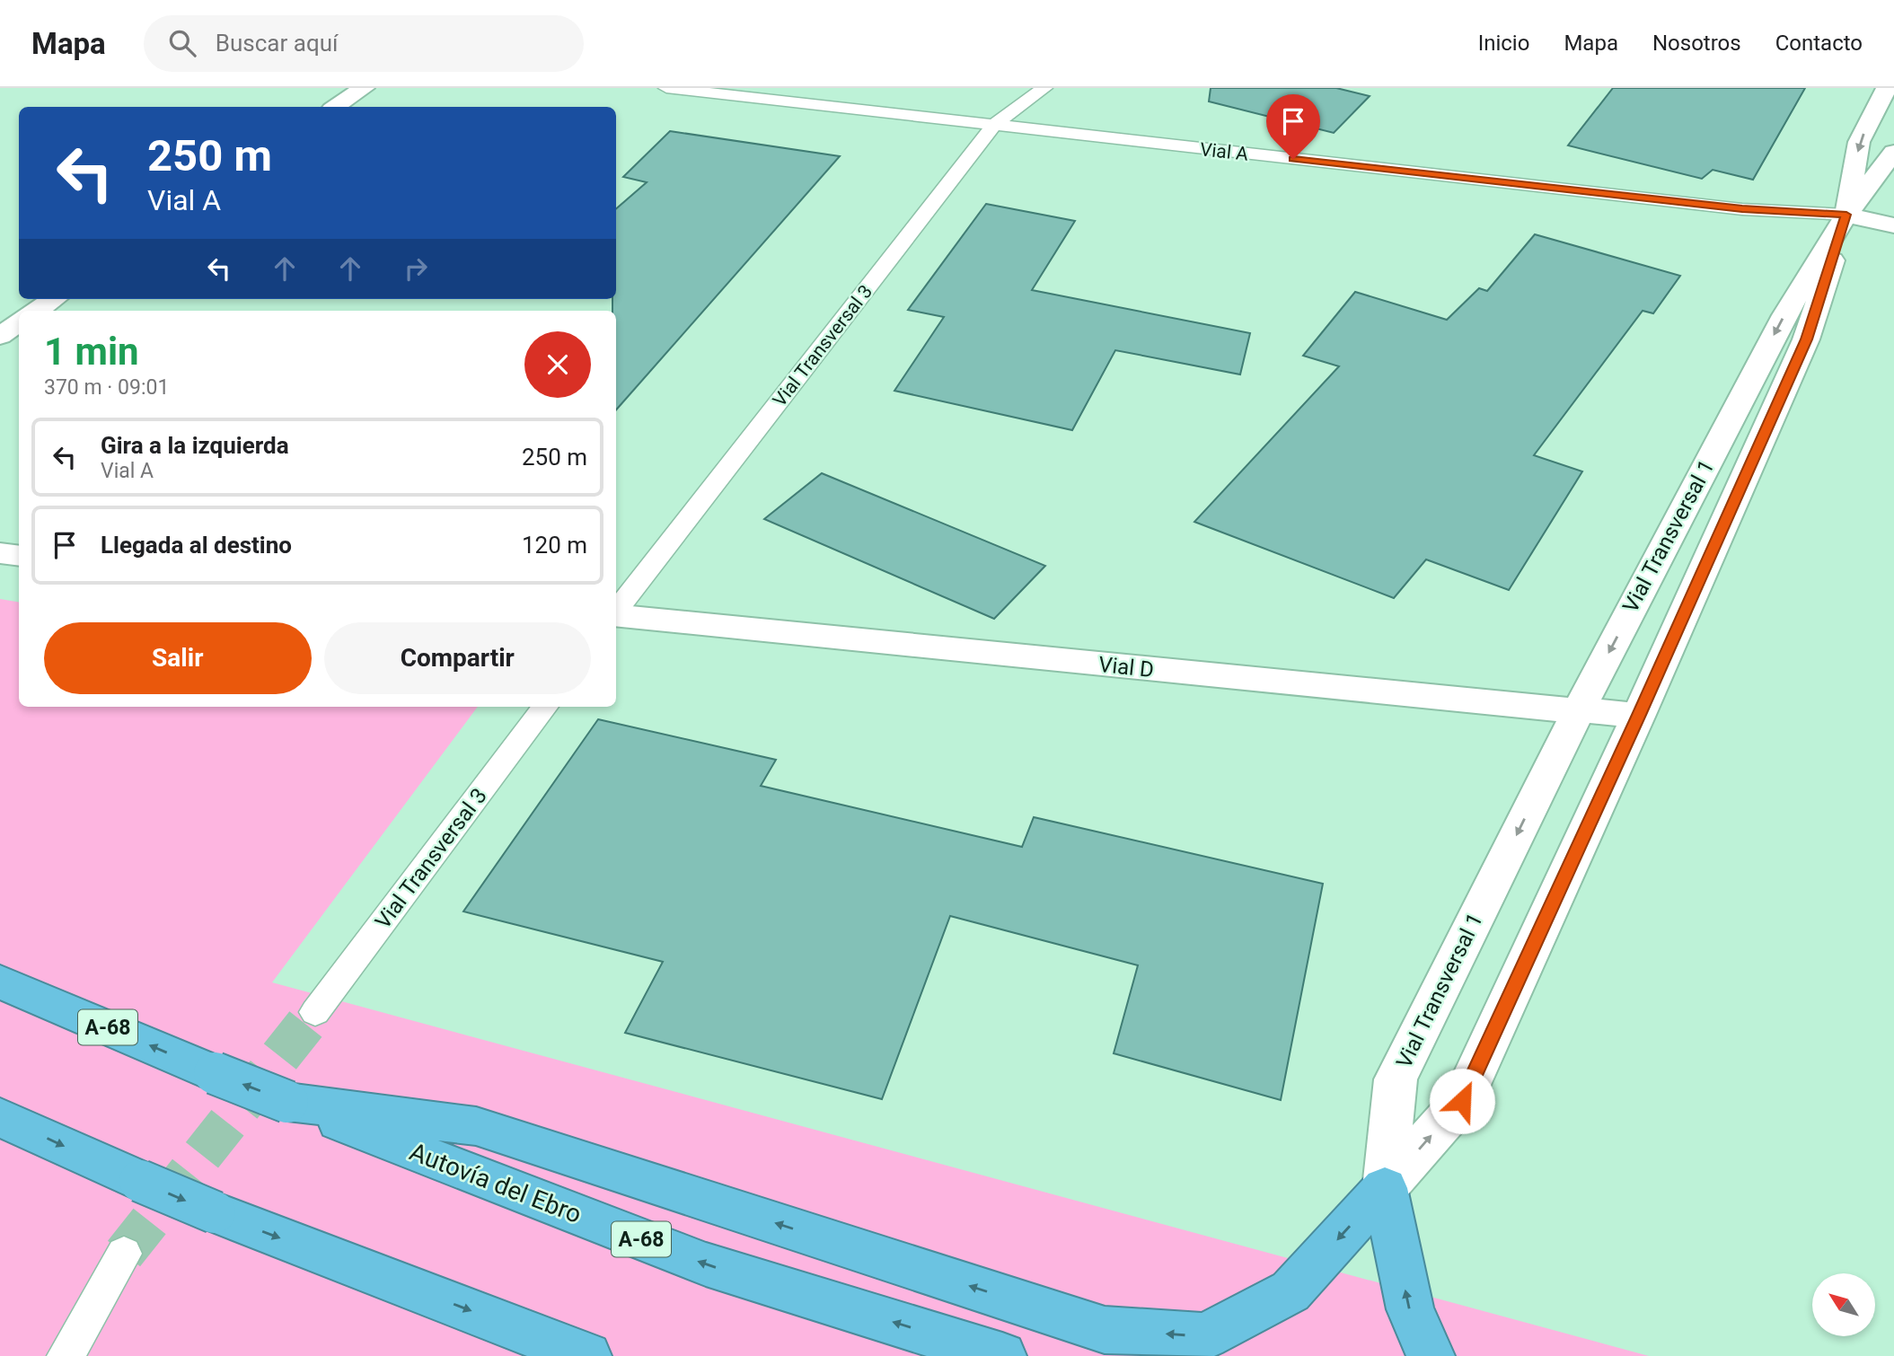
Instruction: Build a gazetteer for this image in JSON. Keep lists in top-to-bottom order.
{
  "streets": {
    "highway": ["A-68", "Autovía del Ebro"],
    "street": ["Vial A", "Vial Transversal 1", "Vial D"],
    "lane": ["Vial Transversal 3"]
  },
  "crossings": [
    ["Vial A", "Vial Transversal 3"],
    ["Vial A", "Vial Transversal 1"],
    ["Vial Transversal 1", "Vial D"]
  ],
  "north": "top left",
  "page": {
    "header": "Mapa",
    "search": "Buscar aquí",
    "nav": [
      "Inicio",
      "Mapa",
      "Nosotros",
      "Contacto"
    ],
    "turn": ["250 m", "Vial A"],
    "heading": ["1 min", "370 m · 09:01"],
    "list": [
      {
        "name": "Gira a la izquierda",
        "note": "Vial A",
        "value": "250 m"
      },
      {
        "name": "Llegada al destino",
        "value": "120 m"
      }
    ],
    "buttons": ["Salir", "Compartir"]
  }
}
